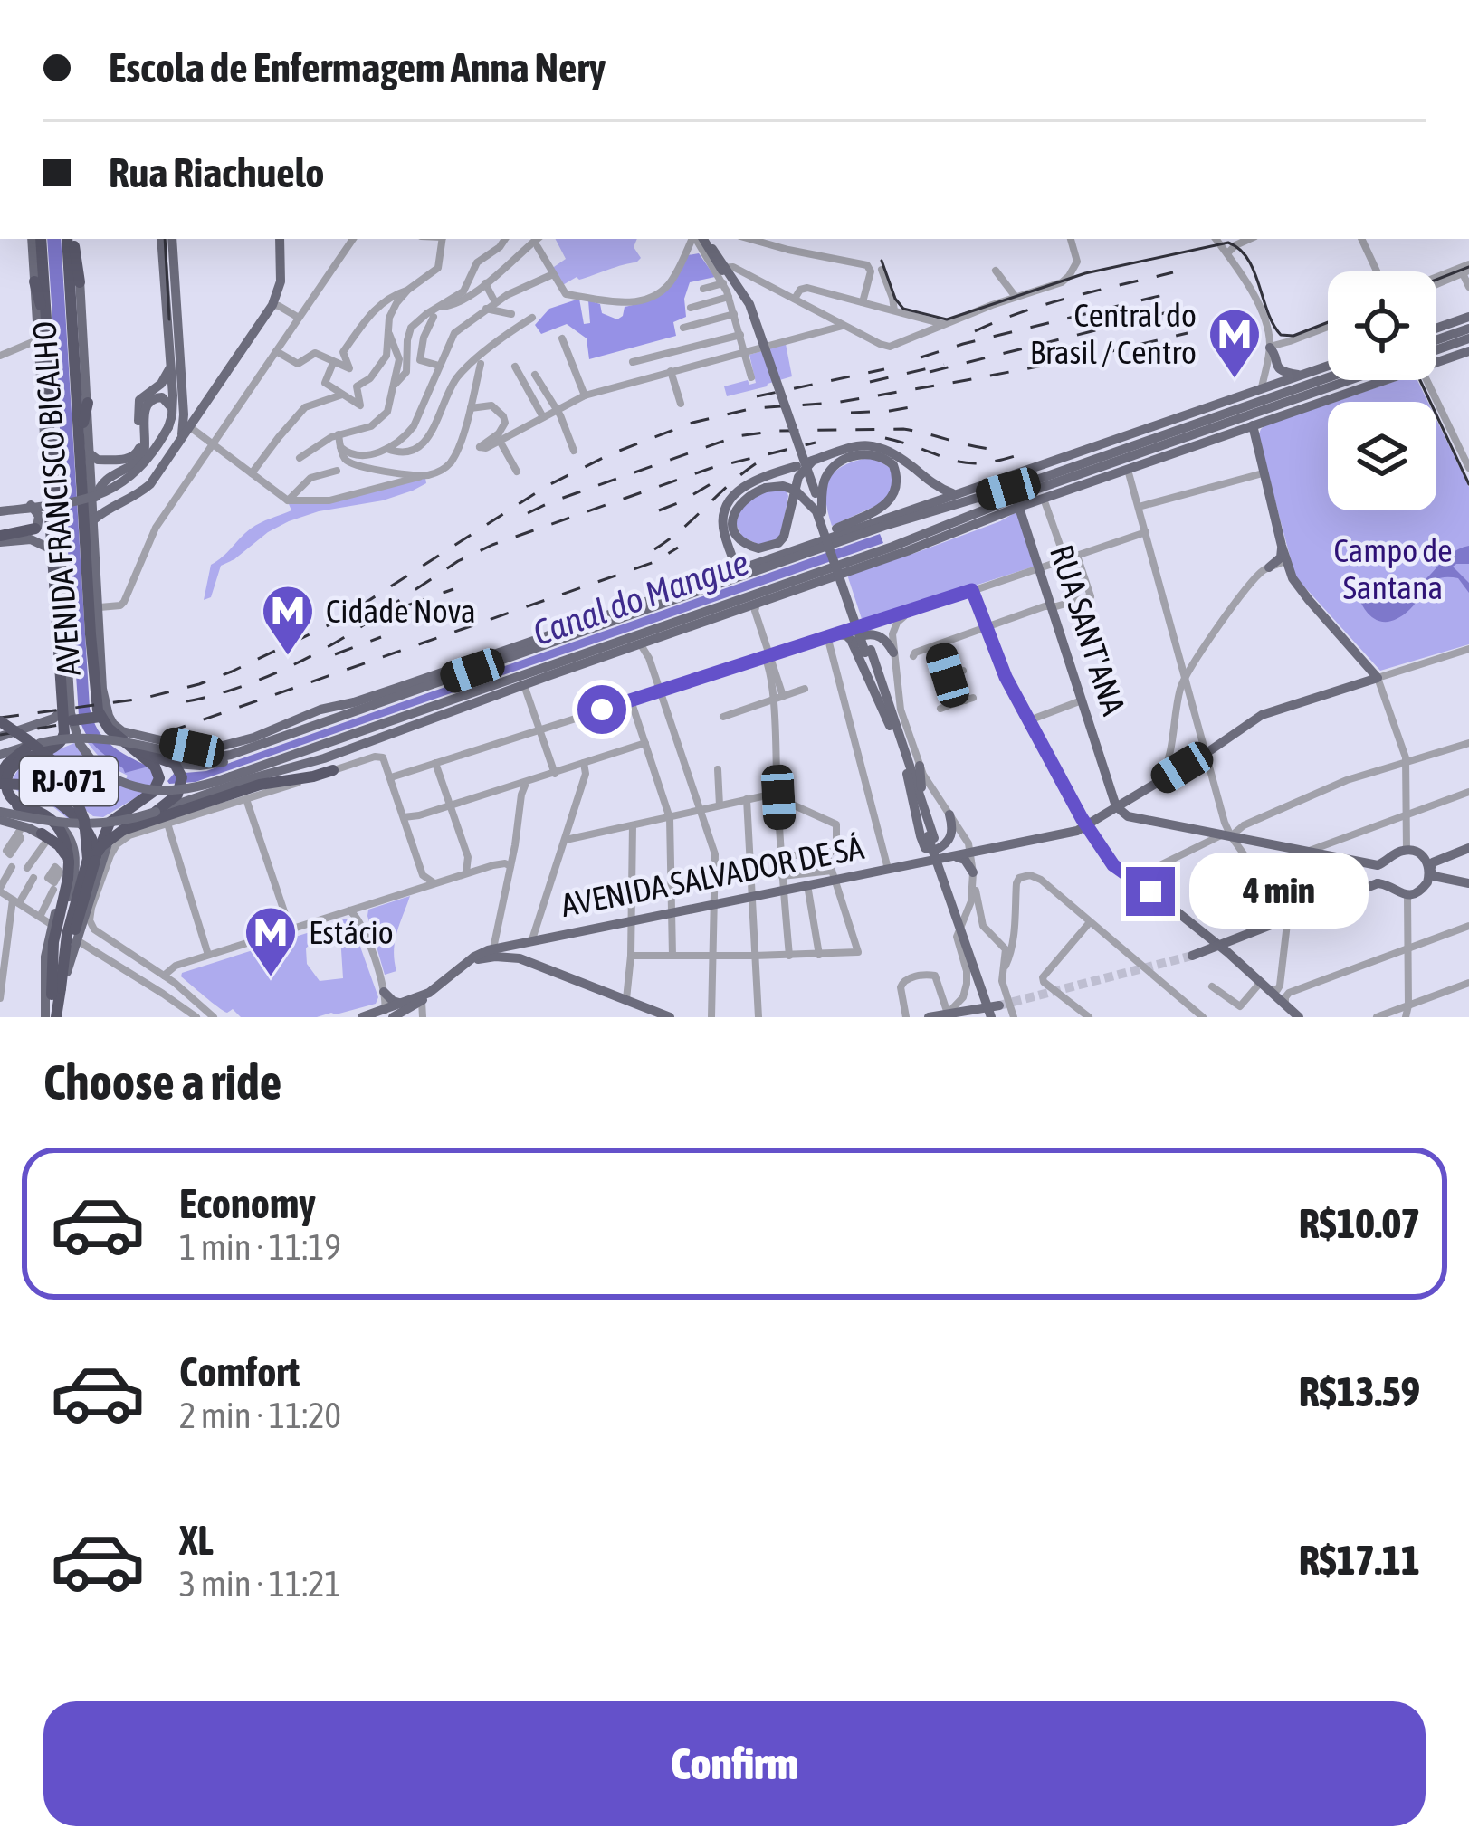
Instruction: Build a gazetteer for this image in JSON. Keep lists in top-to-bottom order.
{
  "streets": {
    "highway": ["AVENIDA FRANCISCO BICALHO", "RJ-071"],
    "main road": ["RUA SANT'ANA", "AVENIDA SALVADOR DE SÁ"]
  },
  "crossings": [
    ["RUA SANT'ANA", "AVENIDA SALVADOR DE SÁ"]
  ],
  "water": ["Canal do Mangue"],
  "parks": ["Campo de Santana"],
  "places": {
    "metro station": ["Central do Brasil / Centro", "Cidade Nova", "Estácio"]
  },
  "page": {
    "banner": ["Escola de Enfermagem Anna Nery", "Rua Riachuelo"],
    "bubble": "4 min",
    "heading": "Choose a ride",
    "list": [
      {
        "name": "Economy",
        "note": "1 min · 11:19",
        "value": "R$10.07"
      },
      {
        "name": "Comfort",
        "note": "2 min · 11:20",
        "value": "R$13.59"
      },
      {
        "name": "XL",
        "note": "3 min · 11:21",
        "value": "R$17.11"
      }
    ],
    "buttons": "Confirm"
  }
}
